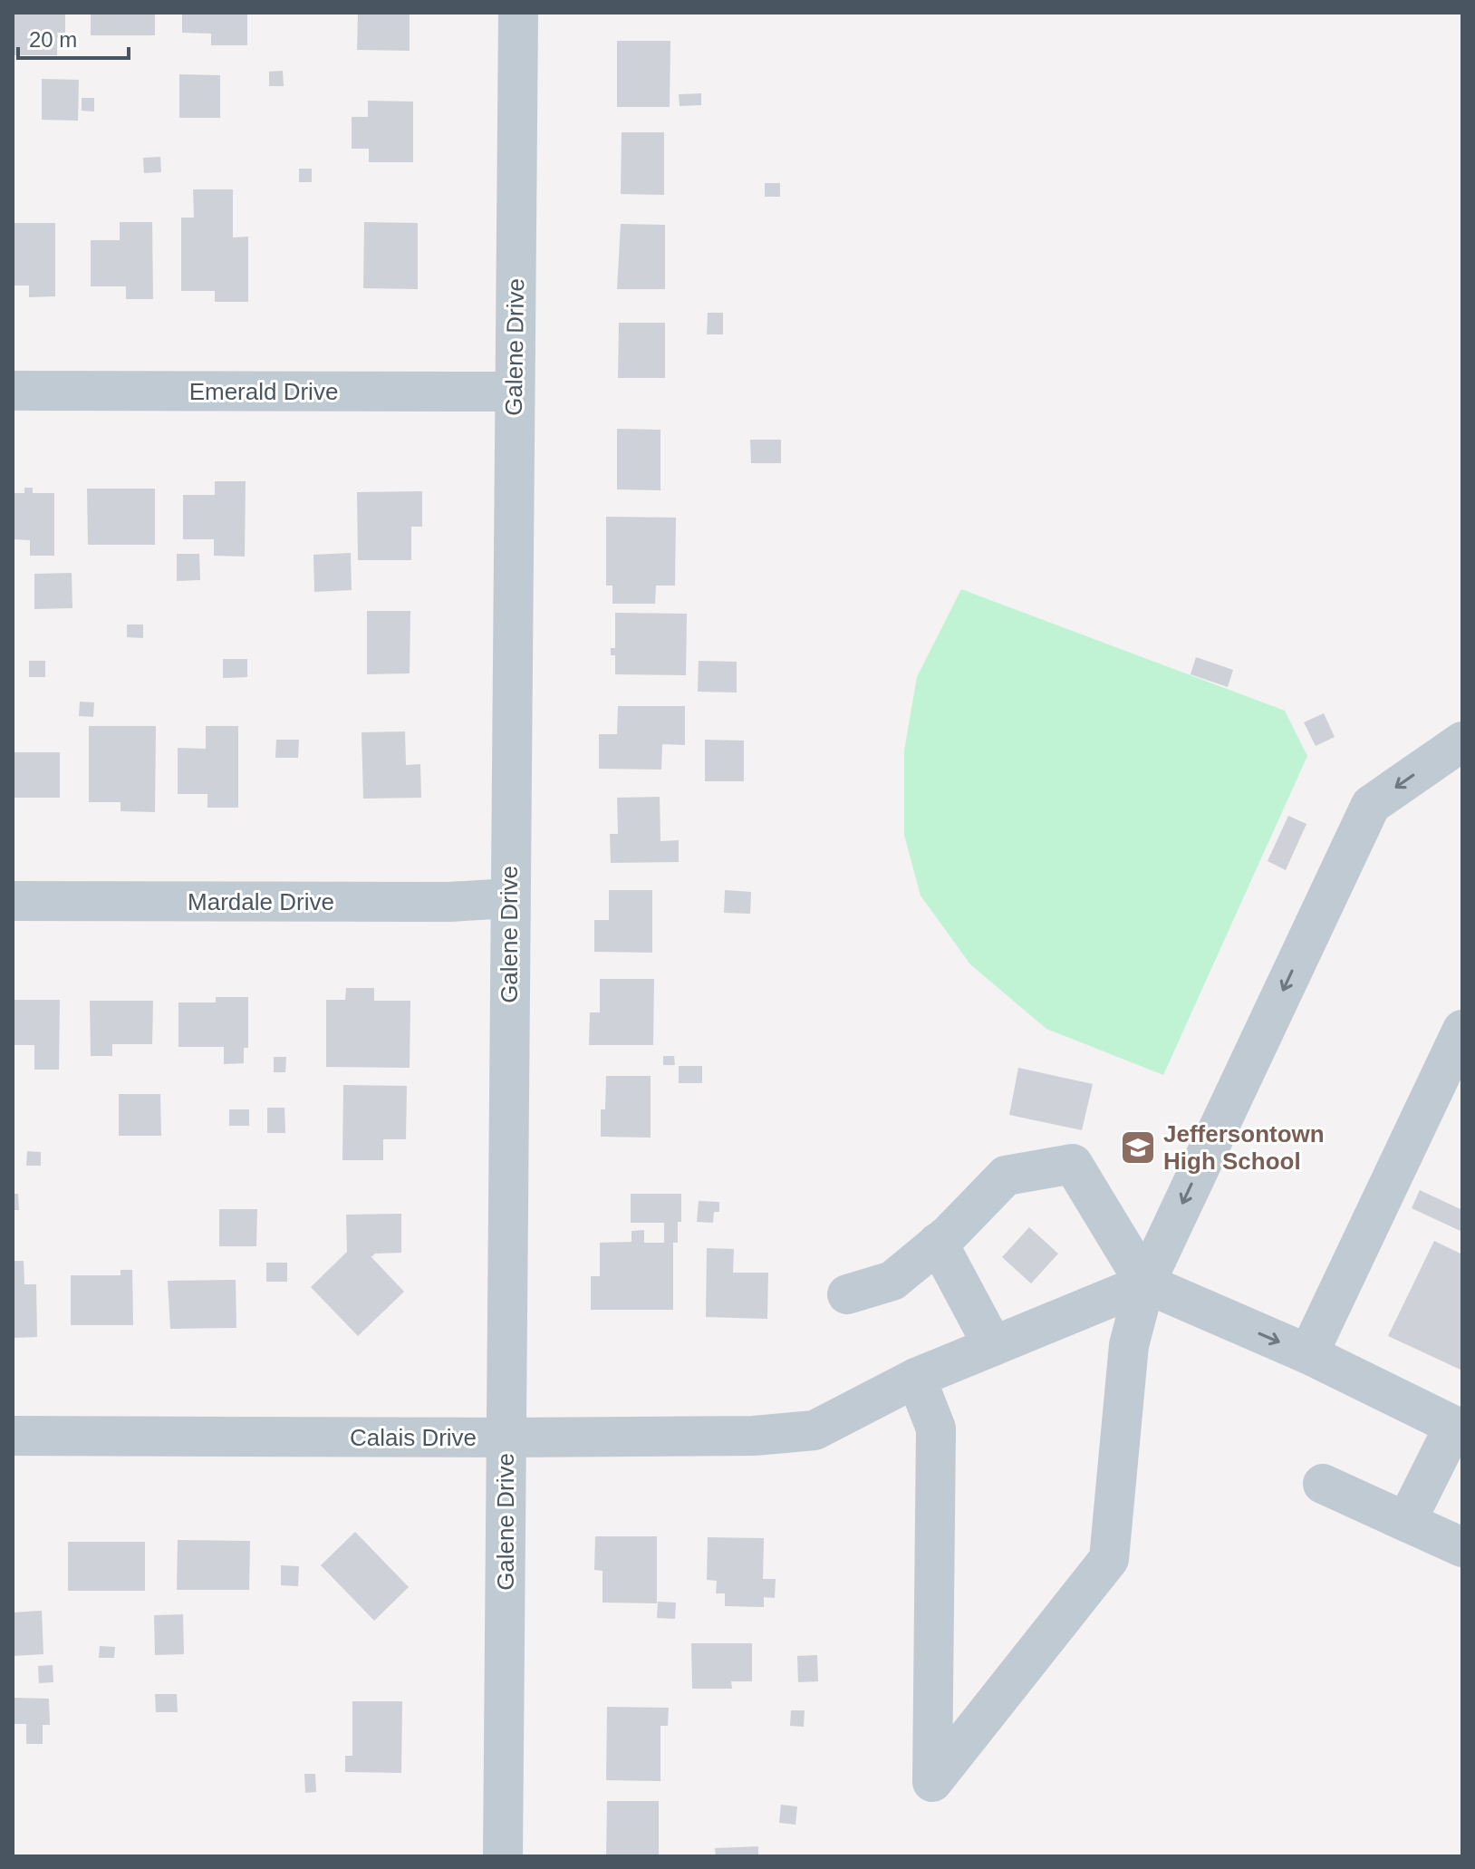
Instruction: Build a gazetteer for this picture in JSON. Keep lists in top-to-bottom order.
{
  "streets": {
    "street": [
      "Galene Drive",
      "Emerald Drive",
      "Mardale Drive",
      "Calais Drive"
    ]
  },
  "crossings": [
    ["Galene Drive", "Emerald Drive"],
    ["Galene Drive", "Mardale Drive"],
    ["Galene Drive", "Calais Drive"]
  ],
  "places": {
    "school or university": ["Jeffersontown High School"]
  },
  "scale_bar": "20 m"
}
